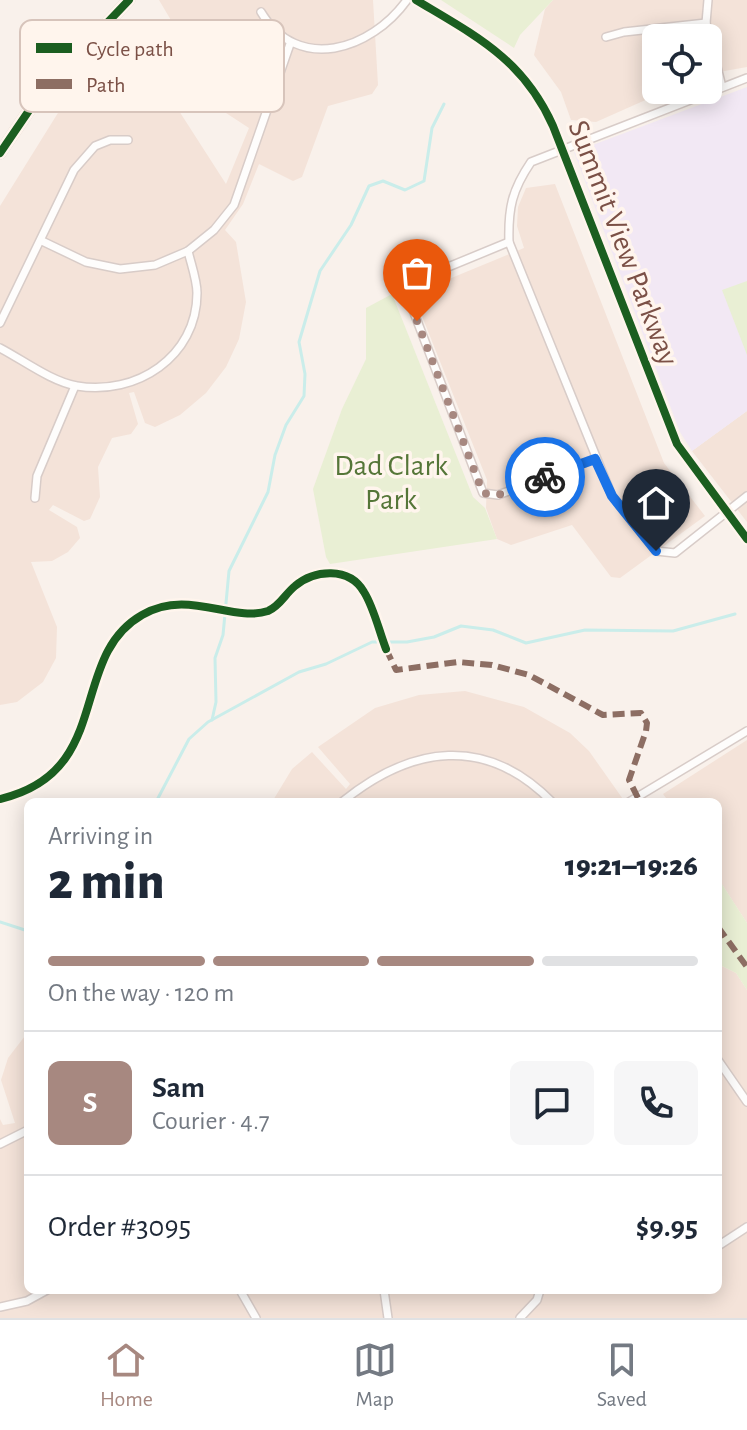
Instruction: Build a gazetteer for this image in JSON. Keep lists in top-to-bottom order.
{
  "streets": {
    "street": ["Summit View Parkway"]
  },
  "parks": ["Dad Clark Park"],
  "legend": ["Cycle path", "Path"],
  "page": {
    "heading": ["2 min", "Arriving in", "19:21–19:26"],
    "panel": [
      "Sam",
      "Courier · 4.7",
      "Order #3095",
      "$9.95"
    ],
    "bar": "On the way · 120 m",
    "round": "S",
    "tabs": ["Home", "Map", "Saved"]
  }
}
